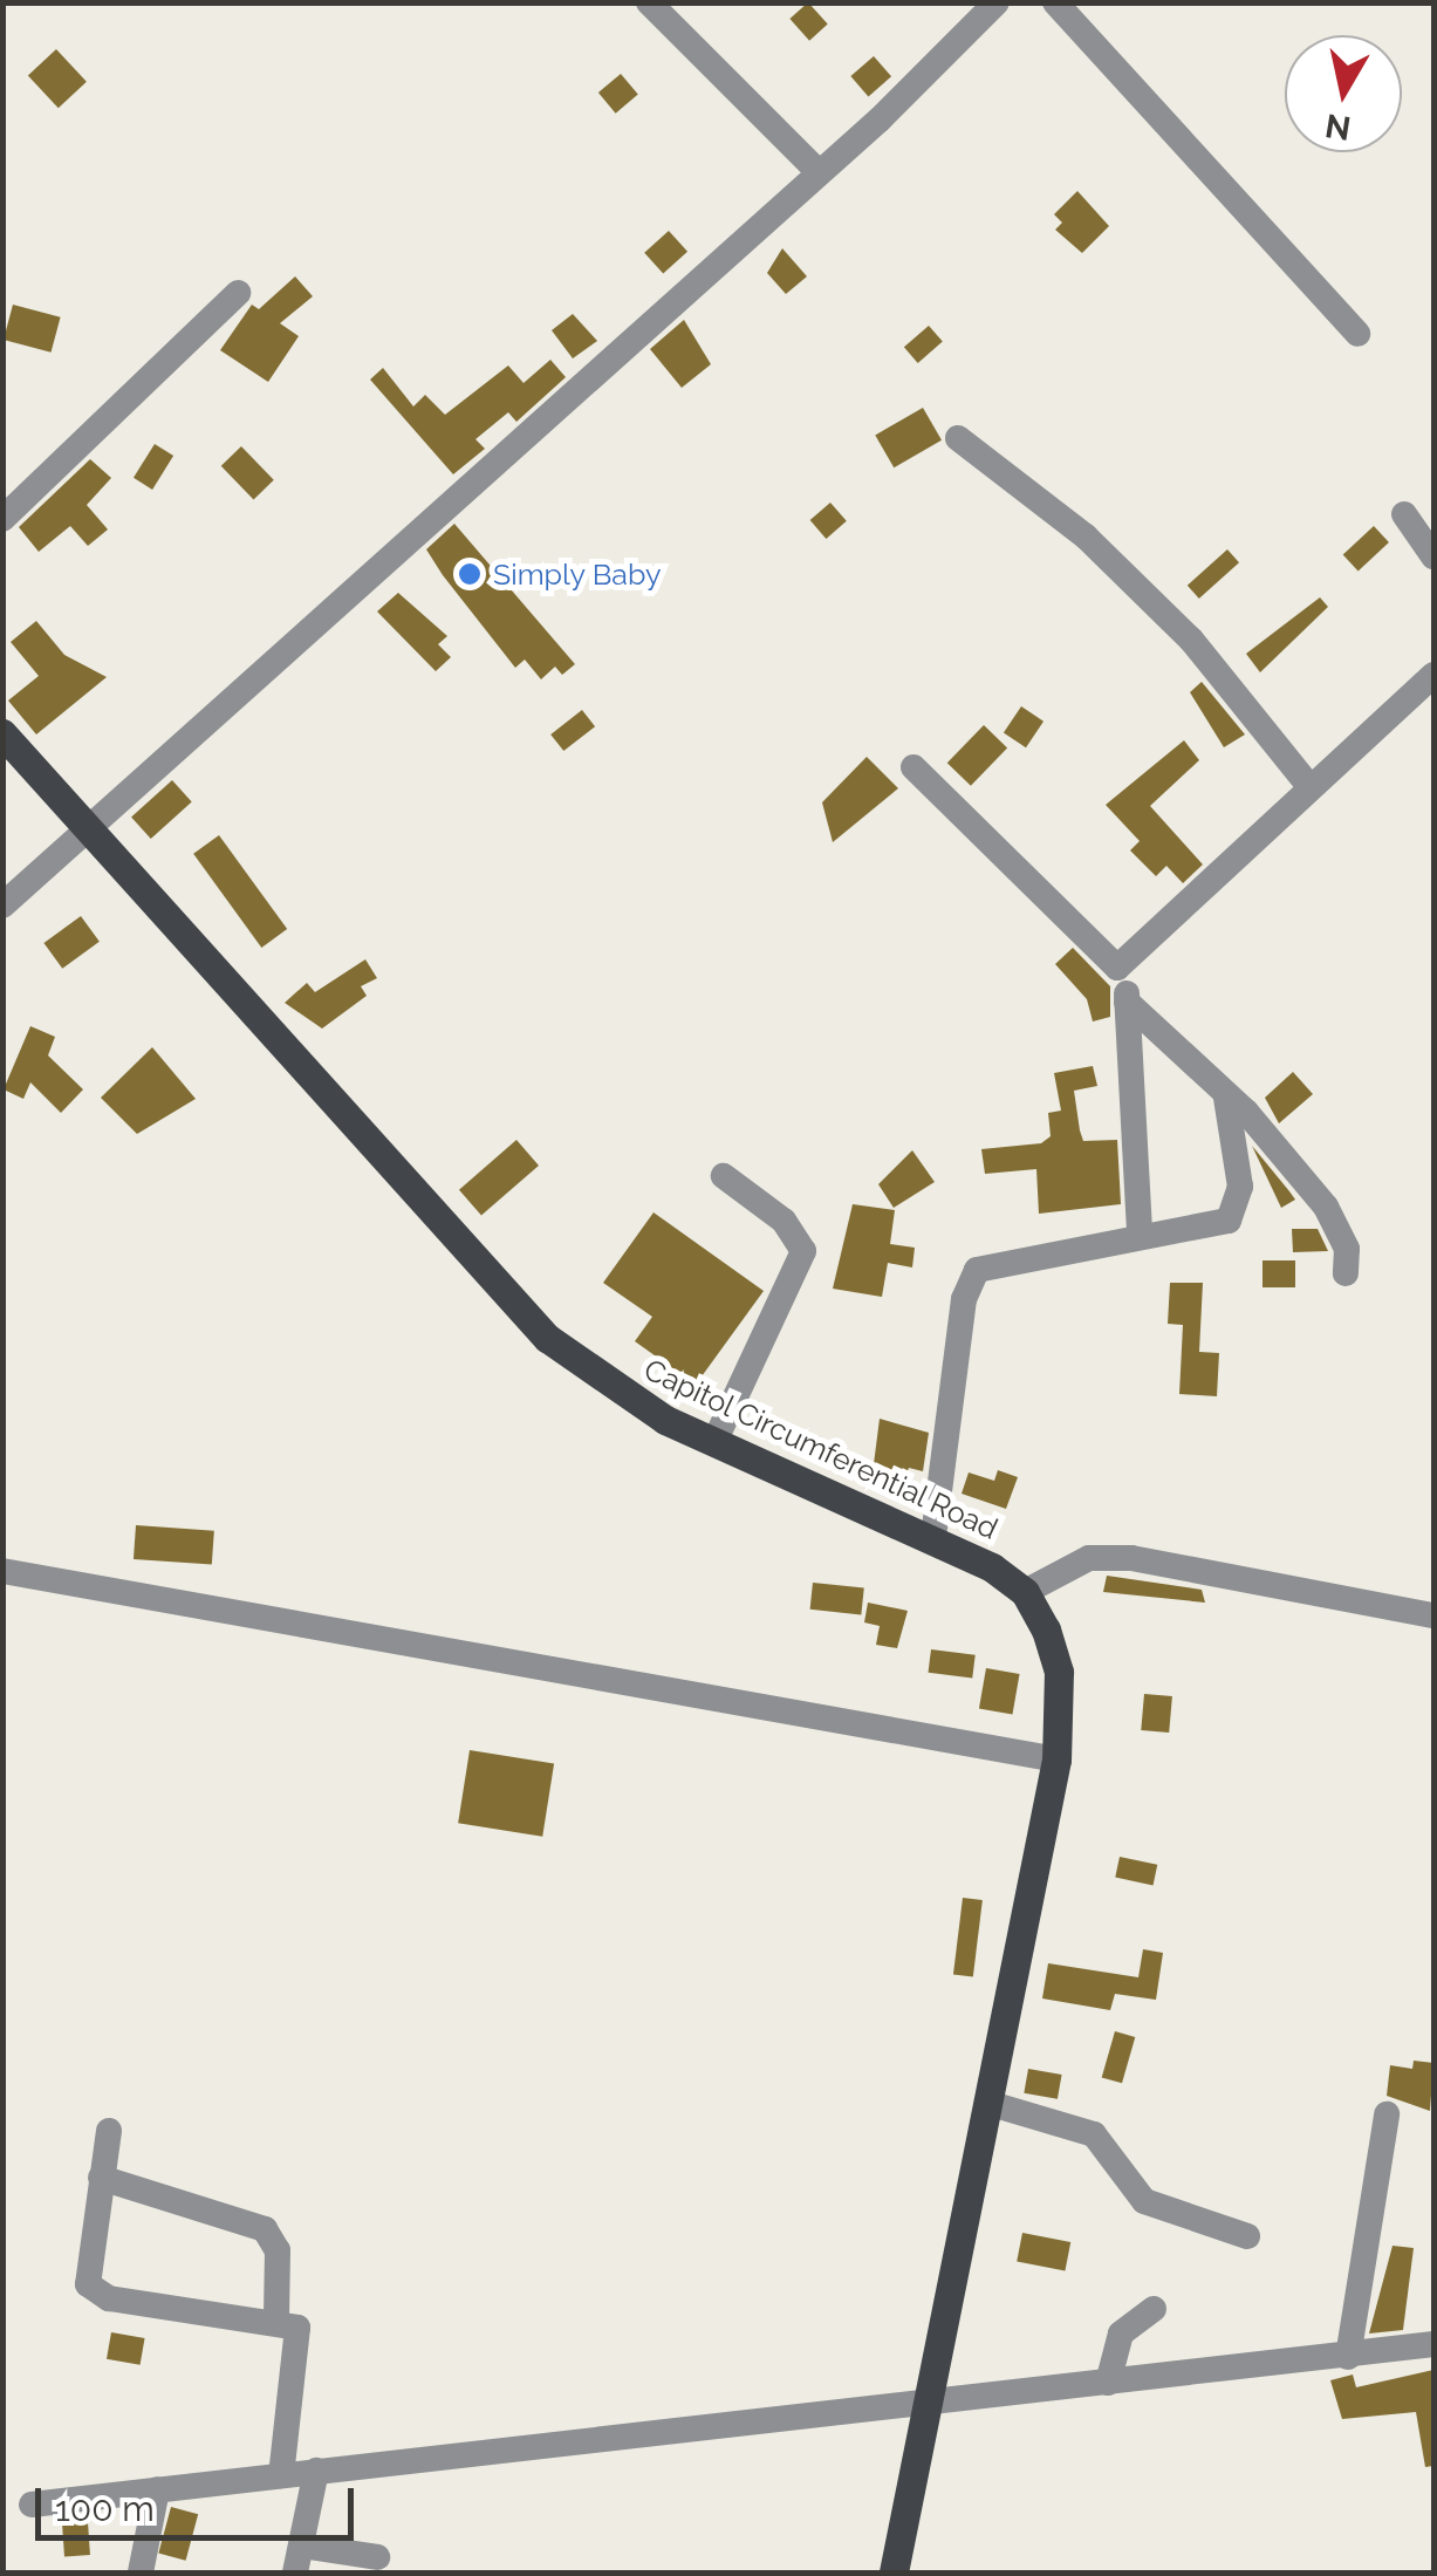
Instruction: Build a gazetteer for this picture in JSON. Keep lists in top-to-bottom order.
{
  "streets": {
    "main road": ["Capitol Circumferential Road"]
  },
  "places": ["Simply Baby"],
  "scale_bar": "100 m",
  "north": "bottom"
}
